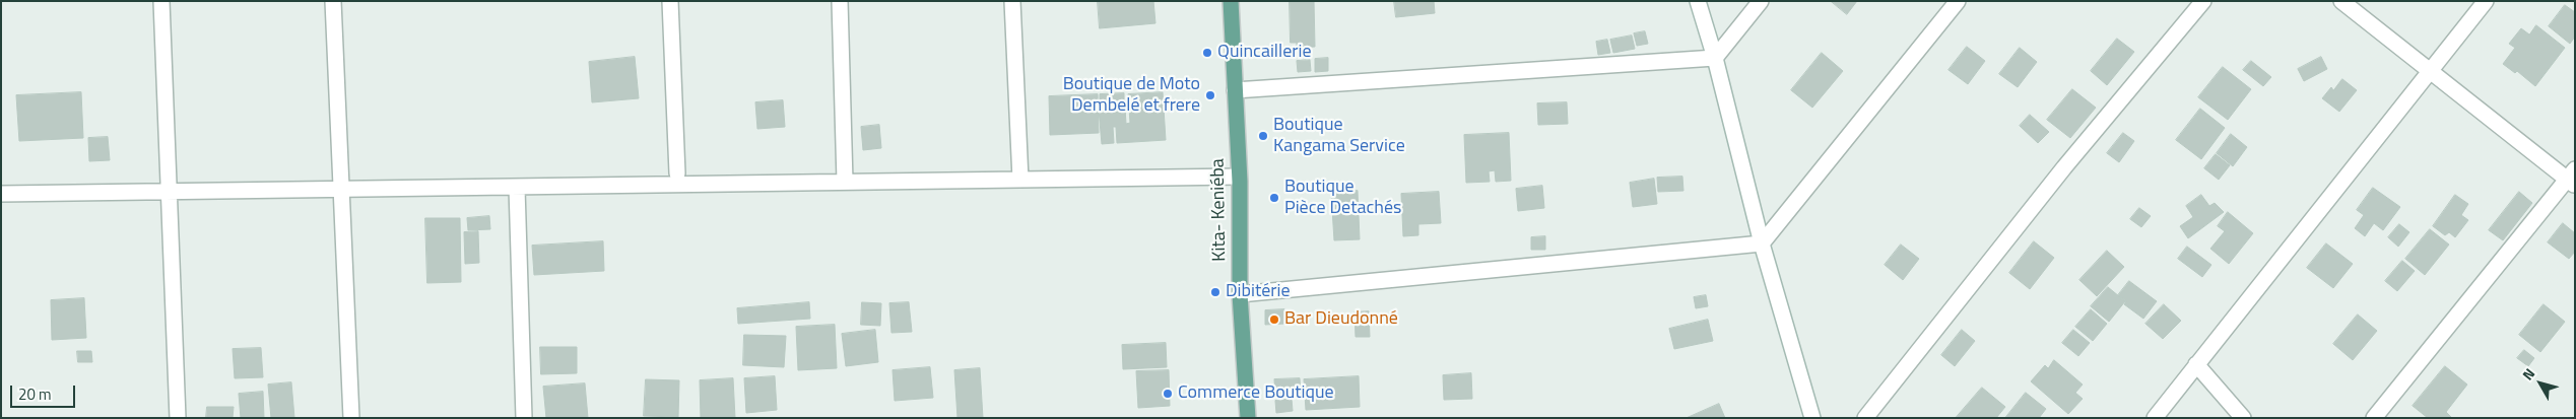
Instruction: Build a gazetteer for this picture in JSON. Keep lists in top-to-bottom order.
{
  "streets": {
    "main road": ["Kita- Keniéba"]
  },
  "places": [
    "Quincaillerie",
    "Boutique de Moto Dembelé et frere",
    "Boutique Kangama Service",
    "Boutique Pièce Detachés",
    "Dibitérie",
    "Bar Dieudonné",
    "Commerce Boutique"
  ],
  "scale_bar": "20 m",
  "north": "top left"
}
